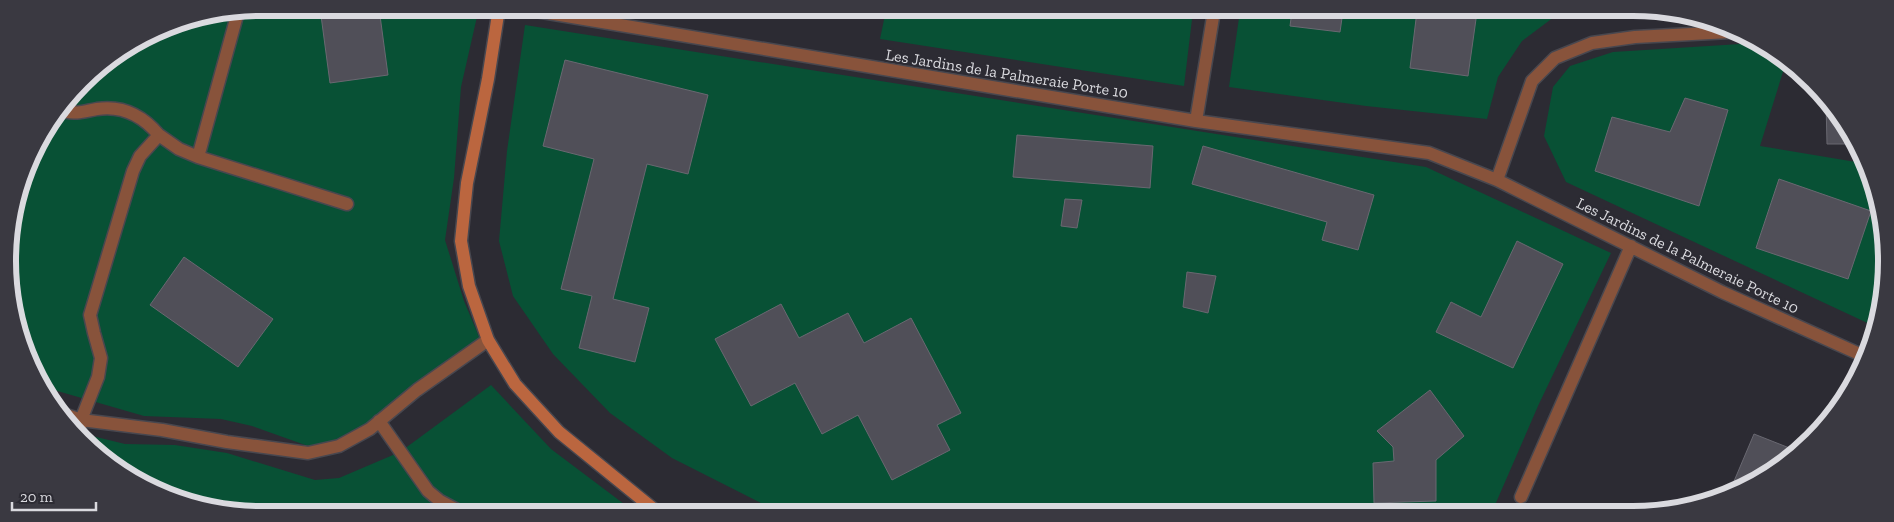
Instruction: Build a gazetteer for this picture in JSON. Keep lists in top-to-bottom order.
{
  "streets": {
    "street": ["Les Jardins de la Palmeraie Porte 10"]
  },
  "scale_bar": "20 m"
}
